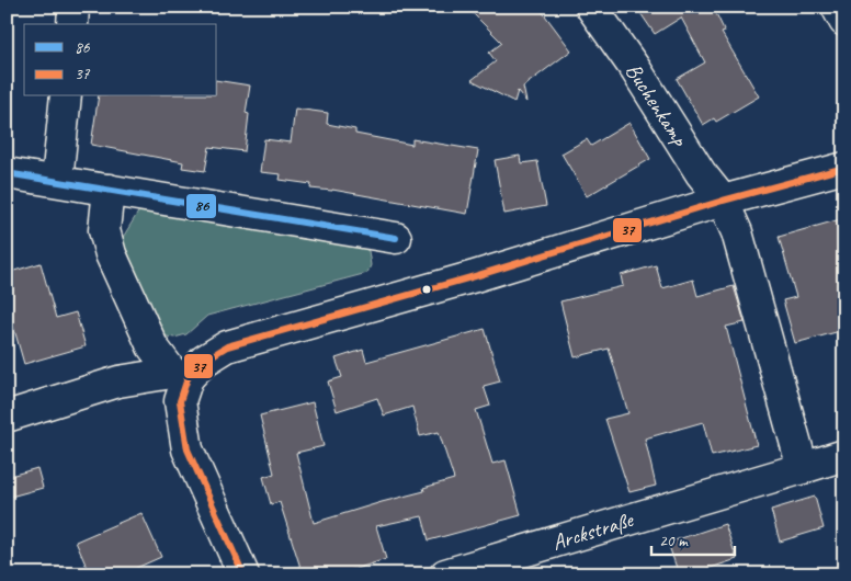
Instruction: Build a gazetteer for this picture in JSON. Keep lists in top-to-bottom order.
{
  "streets": {
    "street": ["Buchenkamp", "Arckstraße"]
  },
  "lines": ["transit line 37", "transit line 86"],
  "legend": ["86", "37"],
  "scale_bar": "20 m"
}
